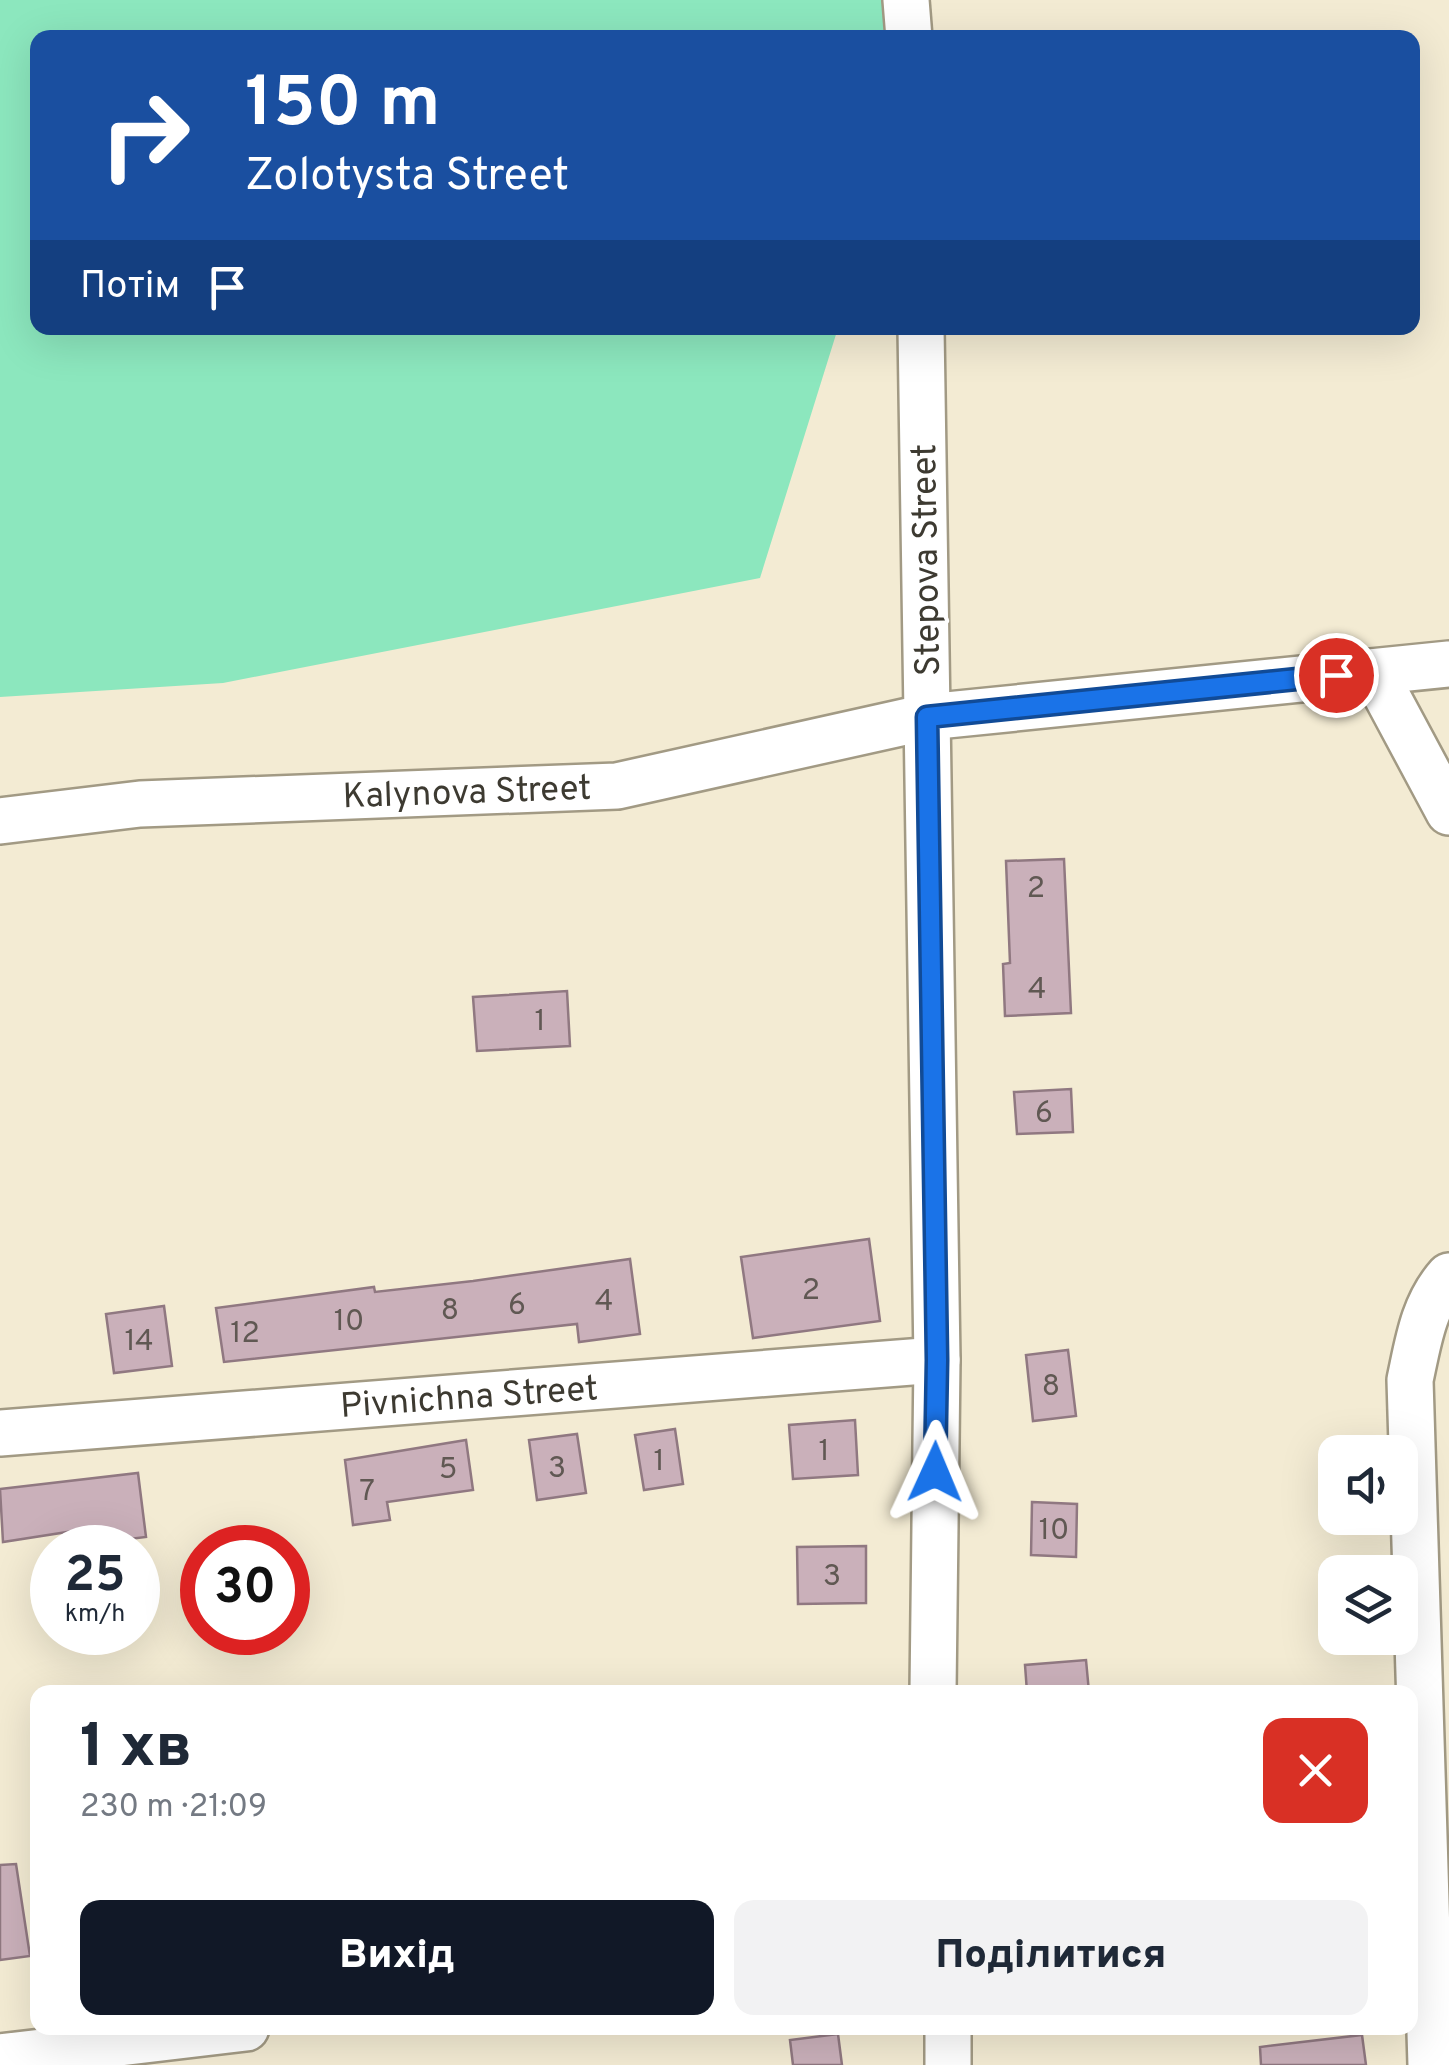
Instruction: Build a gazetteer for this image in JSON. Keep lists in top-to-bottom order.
{
  "streets": {
    "street": ["Stepova Street", "Kalynova Street", "Pivnichna Street"]
  },
  "crossings": [
    ["Stepova Street", "Kalynova Street"],
    ["Stepova Street", "Pivnichna Street"]
  ],
  "house_numbers": [
    "2",
    "4",
    "1",
    "6",
    "2",
    "4",
    "6",
    "8",
    "10",
    "12",
    "14",
    "8",
    "1",
    "1",
    "3",
    "5",
    "7",
    "10",
    "3"
  ],
  "page": {
    "turn": ["150 m", "Zolotysta Street"],
    "then": "Потім",
    "speed": "25 km/h",
    "limit": "30",
    "heading": ["1 хв", "230 m · 21:09"],
    "buttons": ["Вихід", "Поділитися"]
  }
}
